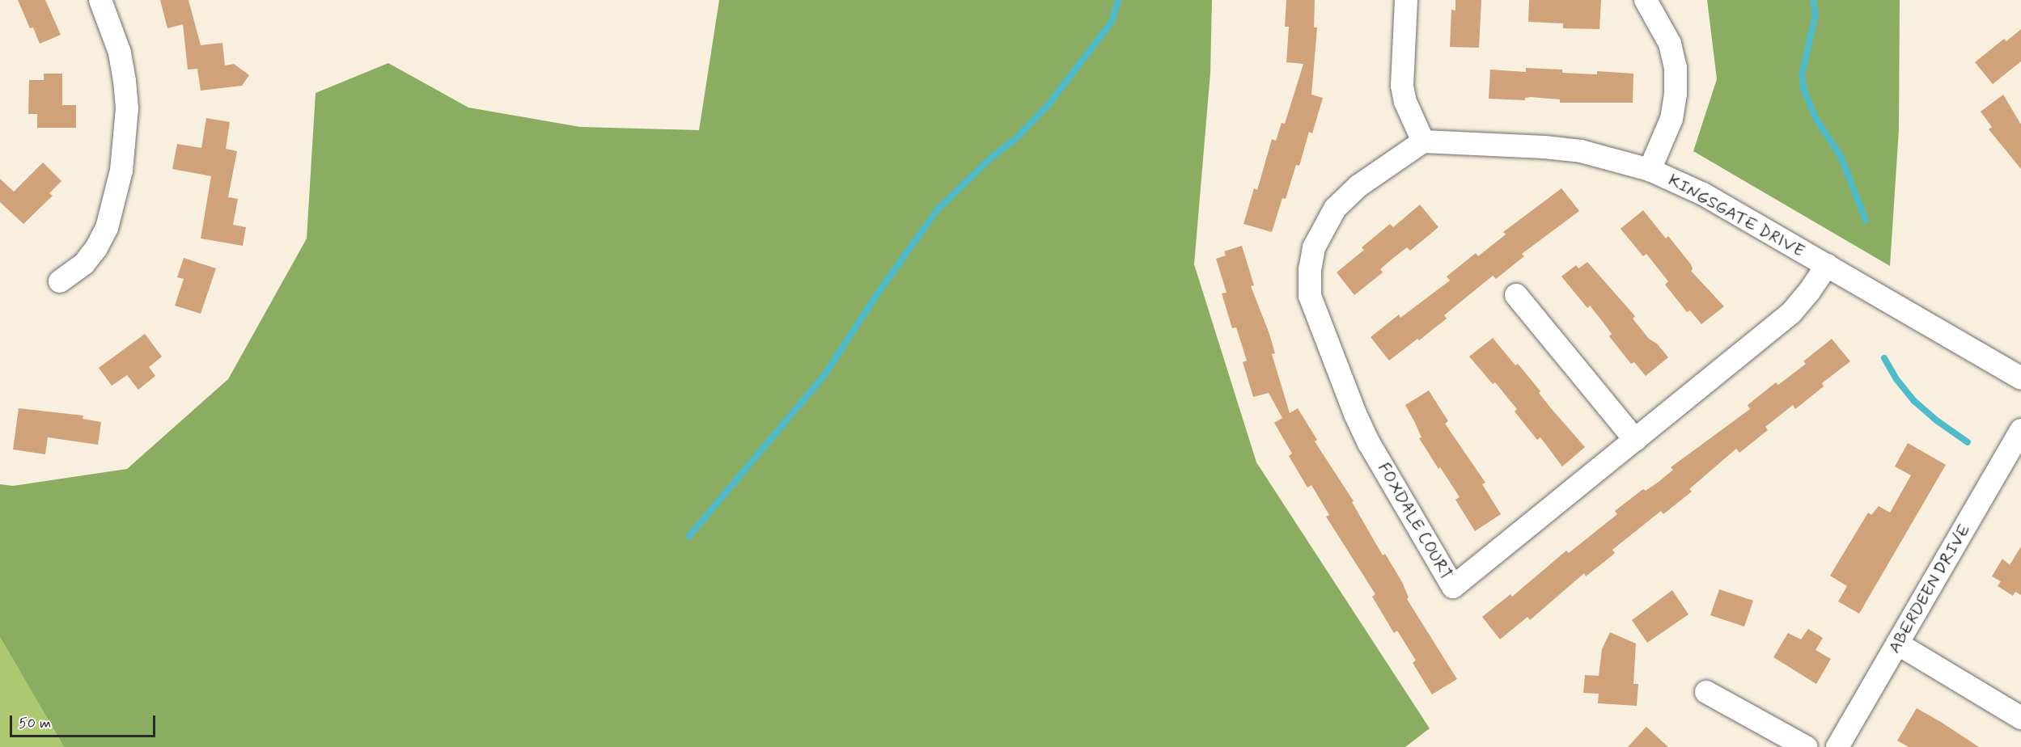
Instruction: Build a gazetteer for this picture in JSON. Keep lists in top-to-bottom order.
{
  "streets": {
    "street": ["KINGSGATE DRIVE", "FOXDALE COURT", "ABERDEEN DRIVE"]
  },
  "crossings": [
    ["KINGSGATE DRIVE", "FOXDALE COURT"]
  ],
  "scale_bar": "50 m"
}
